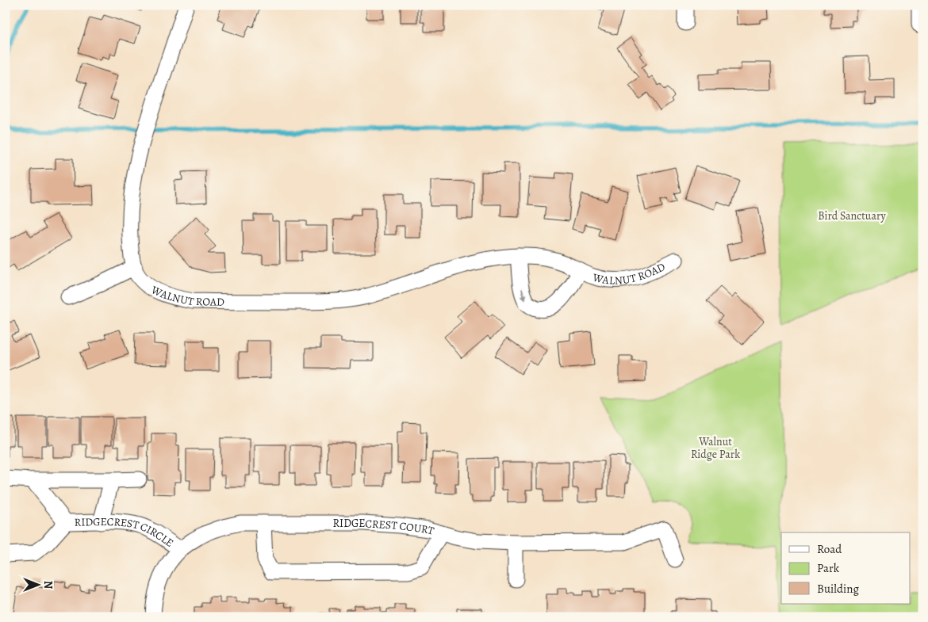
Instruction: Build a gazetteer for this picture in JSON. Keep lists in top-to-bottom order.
{
  "streets": {
    "street": ["WALNUT ROAD", "RIDGECREST COURT", "RIDGECREST CIRCLE"]
  },
  "crossings": [
    ["RIDGECREST COURT", "RIDGECREST CIRCLE"]
  ],
  "parks": ["Bird Sanctuary", "Walnut Ridge Park"],
  "legend": ["Road", "Park", "Building"],
  "north": "right"
}
